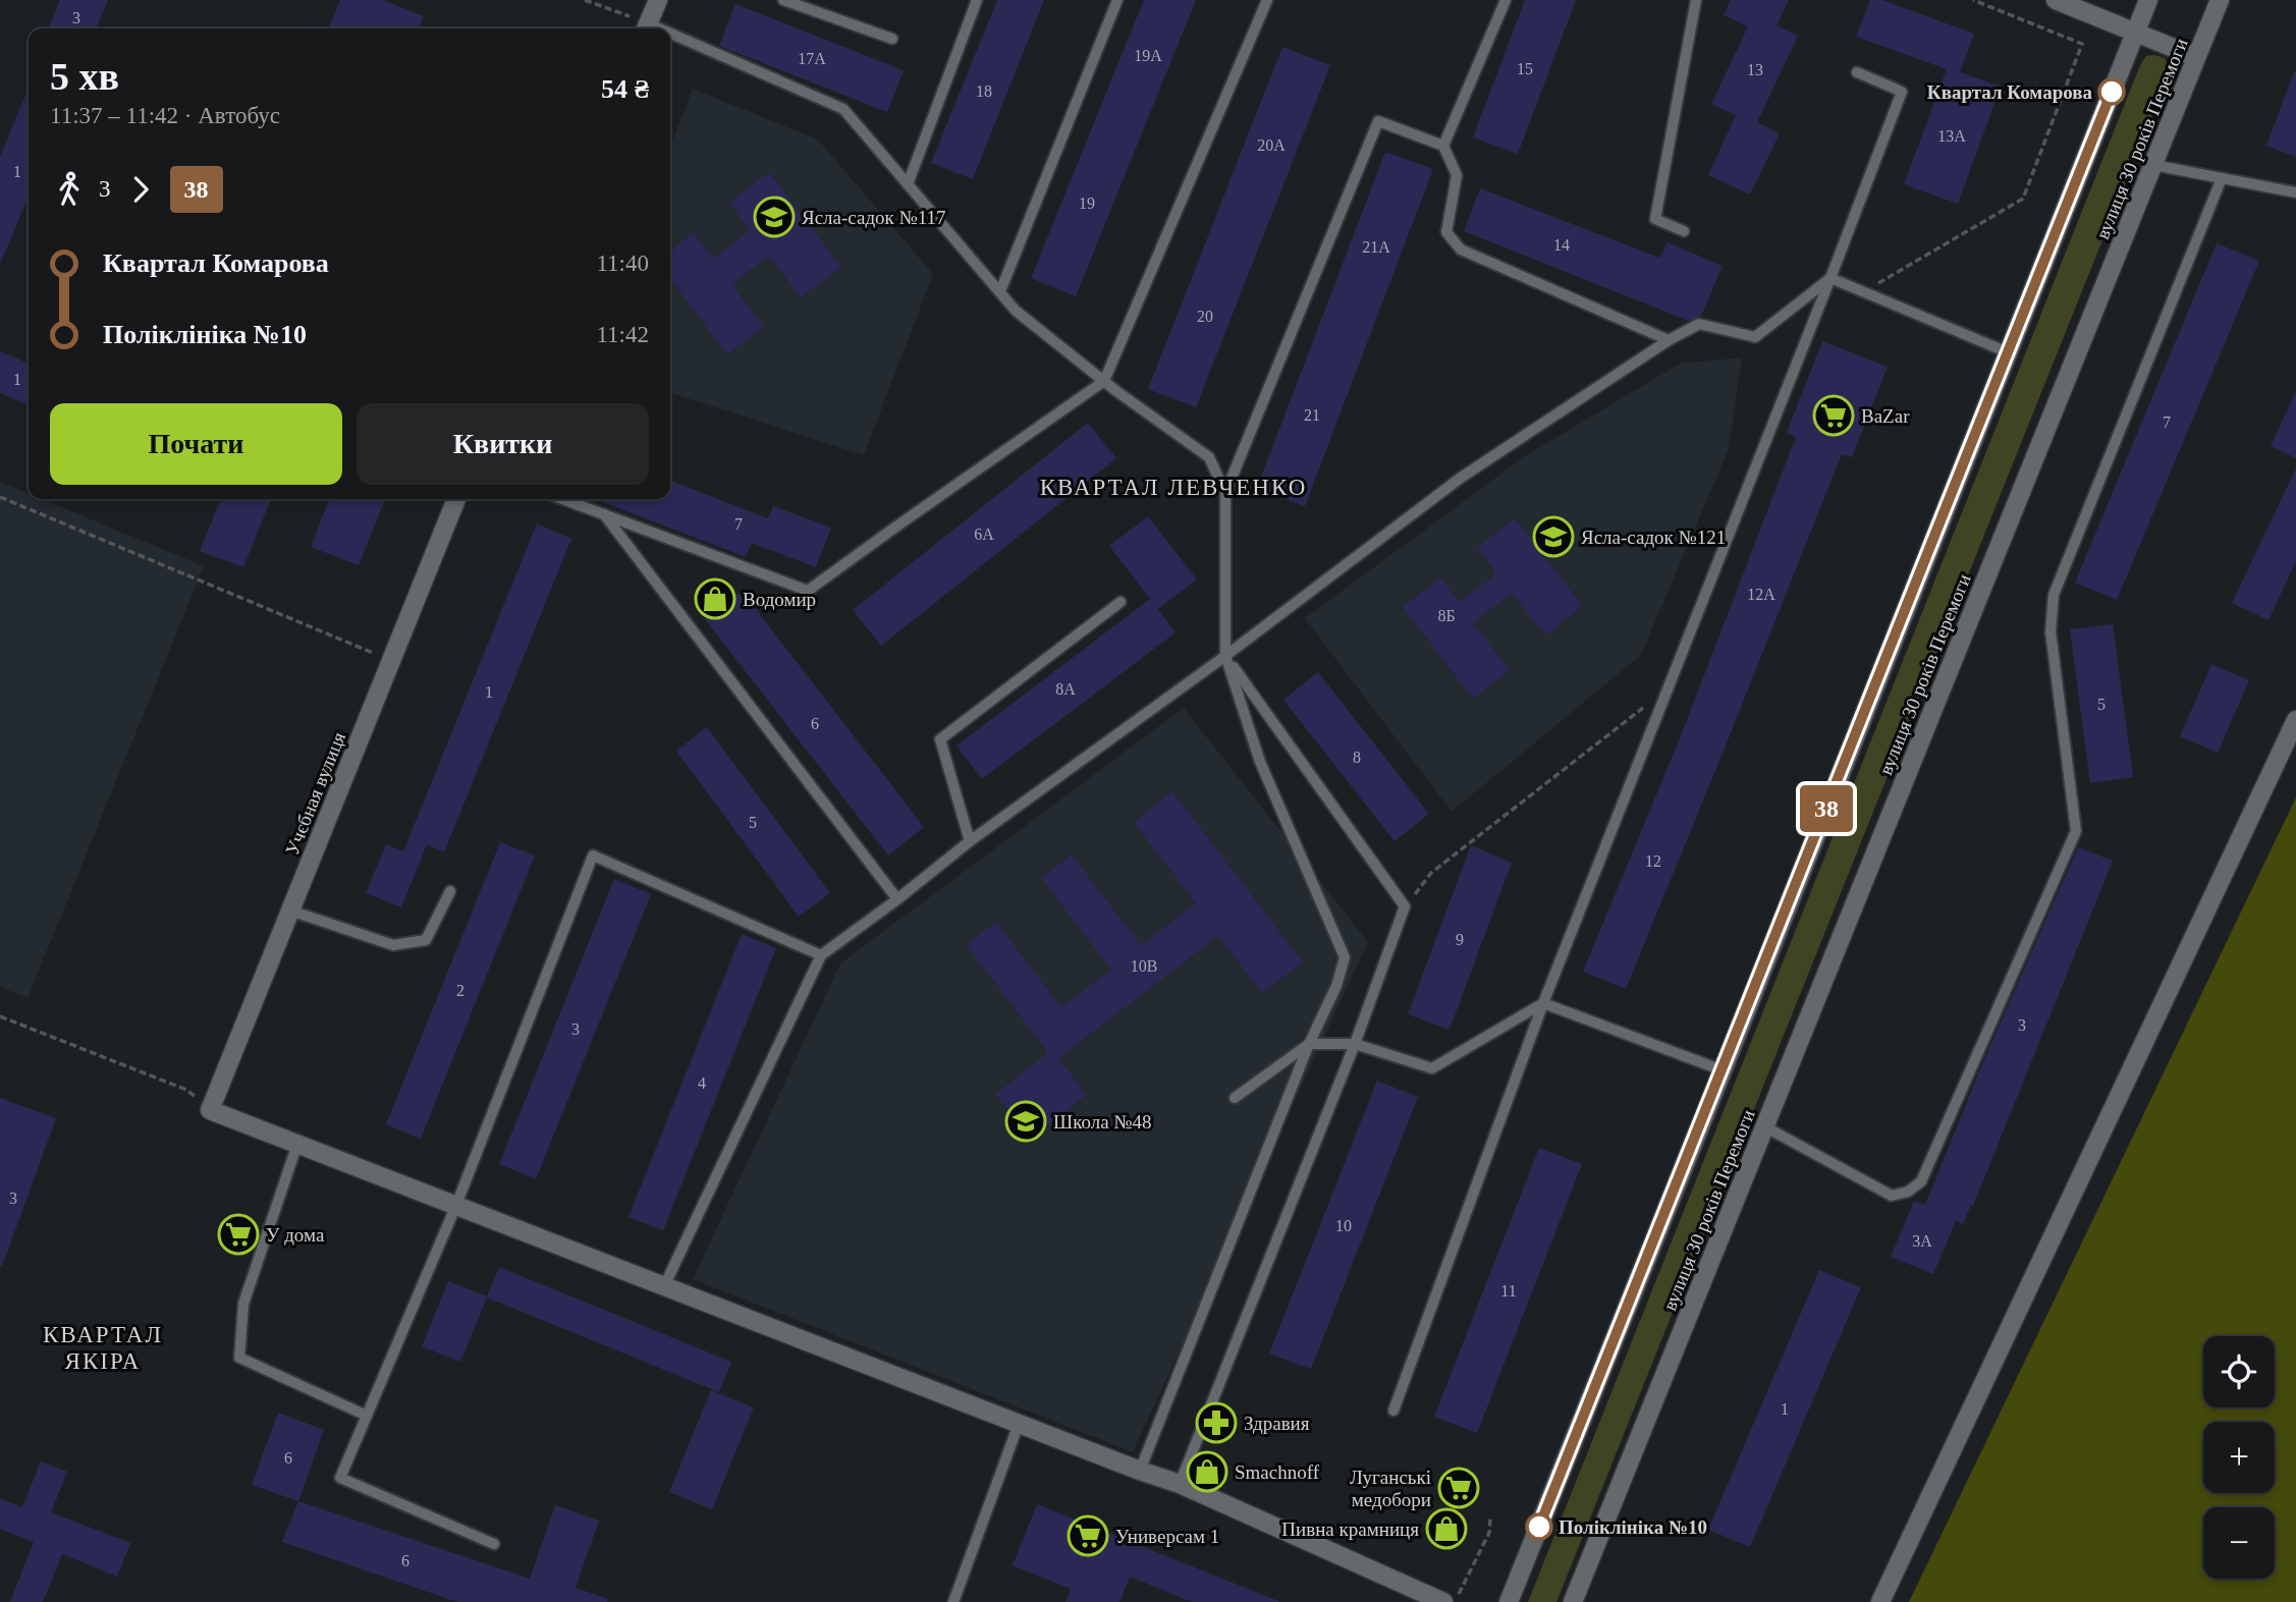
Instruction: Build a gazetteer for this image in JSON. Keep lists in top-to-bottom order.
{
  "streets": {
    "street": ["вулиця 30 років Перемоги", "Учєбная вулиця"]
  },
  "districts": ["КВАРТАЛ ЛЕВЧЕНКО", "КВАРТАЛ ЯКІРА"],
  "places": {
    "other": ["Квартал Комарова", "Поліклініка №10"],
    "school or university": ["Ясла-садок №117", "Ясла-садок №121", "Школа №48"],
    "supermarket": [
      "BaZar",
      "У дома",
      "Луганські медобори",
      "Универсам 1"
    ],
    "shop": ["Водомир", "Smachnoff", "Пивна крамниця"],
    "pharmacy": ["Здравия"]
  },
  "lines": ["bus line 38"],
  "house_numbers": [
    "3",
    "19А",
    "17А",
    "15",
    "13",
    "18",
    "13А",
    "20А",
    "1",
    "19",
    "14",
    "21А",
    "20",
    "1",
    "21",
    "7",
    "7",
    "6А",
    "12А",
    "8Б",
    "8А",
    "1",
    "5",
    "6",
    "8",
    "5",
    "12",
    "9",
    "10В",
    "2",
    "3",
    "3",
    "4",
    "3",
    "10",
    "3А",
    "11",
    "1",
    "6",
    "6"
  ],
  "page": {
    "on_map": "38",
    "heading": ["5 хв", "11:37 – 11:42 · Автобус", "54 ₴"],
    "legs": ["3", "38"],
    "list": [
      {
        "name": "Квартал Комарова",
        "value": "11:40"
      },
      {
        "name": "Поліклініка №10",
        "value": "11:42"
      }
    ],
    "buttons": ["Почати", "Квитки"],
    "map_buttons": ["+", "−"]
  }
}
